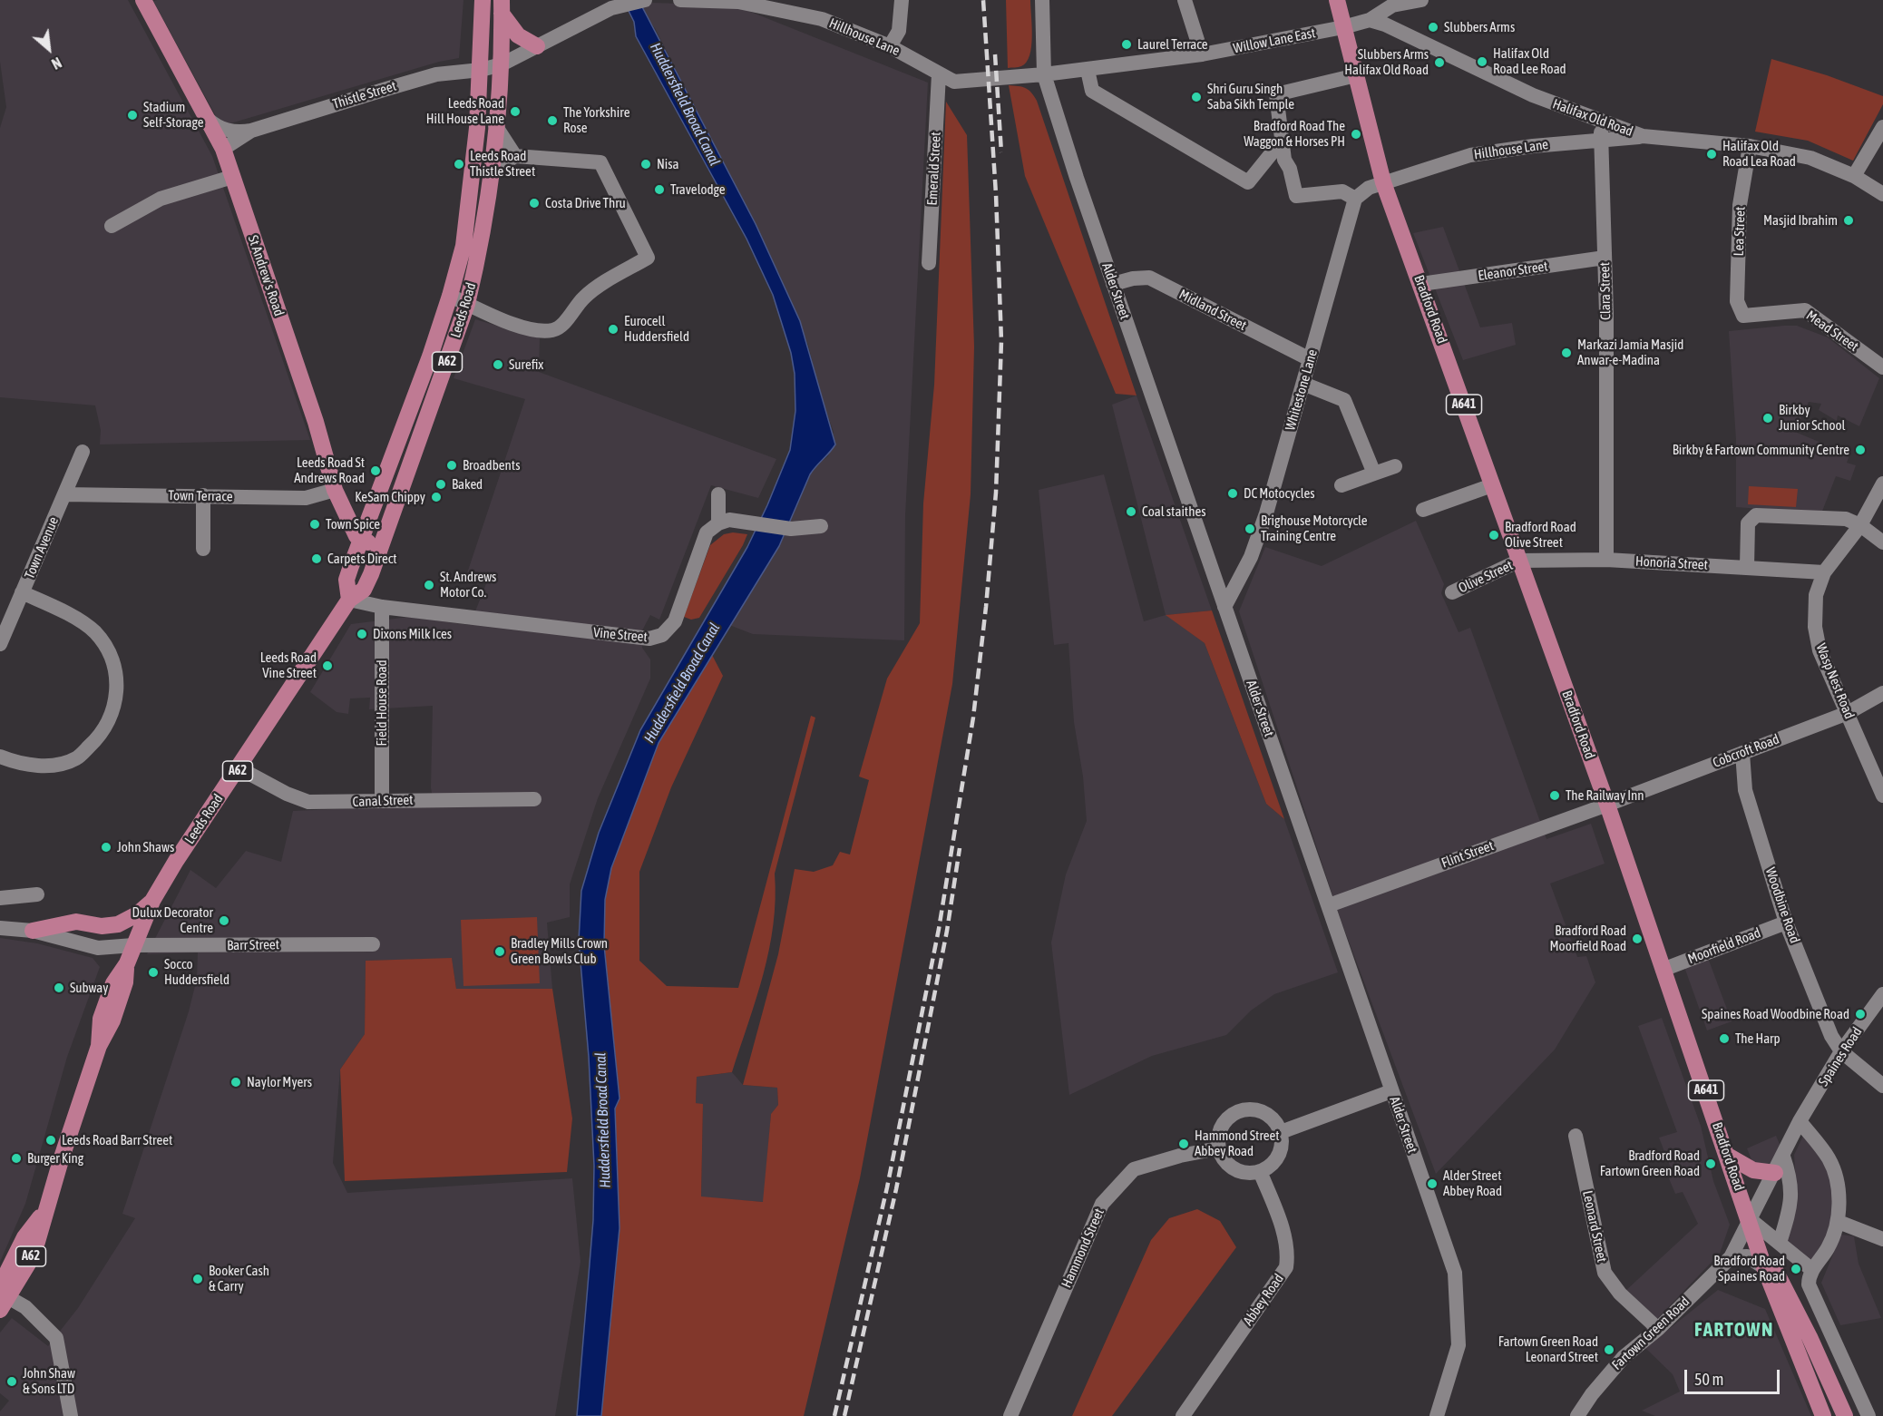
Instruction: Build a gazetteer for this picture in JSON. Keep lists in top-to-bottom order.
{
  "streets": {
    "main road": [
      "St Andrew's Road",
      "Bradford Road",
      "Leeds Road",
      "A62",
      "A641"
    ],
    "street": [
      "Hillhouse Lane",
      "Willow Lane East",
      "Thistle Street",
      "Halifax Old Road",
      "Emerald Street",
      "Lea Street",
      "Eleanor Street",
      "Alder Street",
      "Clara Street",
      "Midland Street",
      "Mead Street",
      "Whitestone Lane",
      "Town Terrace",
      "Town Avenue",
      "Honoria Street",
      "Olive Street",
      "Vine Street",
      "Wasp Nest Road",
      "Field House Road",
      "Cobcroft Road",
      "Canal Street",
      "Flint Street",
      "Woodbine Road",
      "Barr Street",
      "Moorfield Road",
      "Spaines Road",
      "Leonard Street",
      "Hammond Street",
      "Abbey Road",
      "Fartown Green Road"
    ]
  },
  "crossings": [
    ["Hillhouse Lane", "Willow Lane East"],
    ["Hillhouse Lane", "Halifax Old Road"],
    ["Hillhouse Lane", "Emerald Street"],
    ["Hillhouse Lane", "Alder Street"],
    ["Hillhouse Lane", "Clara Street"],
    ["Hillhouse Lane", "Bradford Road"],
    ["Willow Lane East", "Alder Street"],
    ["Willow Lane East", "Bradford Road"],
    ["Thistle Street", "St Andrew's Road"],
    ["Thistle Street", "Leeds Road"],
    ["Halifax Old Road", "Lea Street"],
    ["Halifax Old Road", "Clara Street"],
    ["Lea Street", "Mead Street"],
    ["Eleanor Street", "Clara Street"],
    ["Eleanor Street", "Bradford Road"],
    ["St Andrew's Road", "Leeds Road"],
    ["St Andrew's Road", "Town Terrace"],
    ["Alder Street", "Midland Street"],
    ["Alder Street", "Whitestone Lane"],
    ["Alder Street", "Flint Street"],
    ["Clara Street", "Honoria Street"],
    ["Bradford Road", "A641"],
    ["Bradford Road", "Honoria Street"],
    ["Bradford Road", "Olive Street"],
    ["Bradford Road", "Cobcroft Road"],
    ["Bradford Road", "Flint Street"],
    ["Bradford Road", "Moorfield Road"],
    ["Bradford Road", "Spaines Road"],
    ["Bradford Road", "Fartown Green Road"],
    ["Leeds Road", "Vine Street"],
    ["Leeds Road", "Canal Street"],
    ["Leeds Road", "Barr Street"],
    ["Midland Street", "Whitestone Lane"],
    ["A641", "Spaines Road"],
    ["A641", "Fartown Green Road"],
    ["Town Terrace", "Town Avenue"],
    ["Honoria Street", "Olive Street"],
    ["Honoria Street", "Wasp Nest Road"],
    ["Vine Street", "Field House Road"],
    ["Wasp Nest Road", "Cobcroft Road"],
    ["Field House Road", "Canal Street"],
    ["Cobcroft Road", "Flint Street"],
    ["Cobcroft Road", "Woodbine Road"],
    ["Woodbine Road", "Moorfield Road"],
    ["Woodbine Road", "Spaines Road"],
    ["Spaines Road", "Fartown Green Road"],
    ["Leonard Street", "Fartown Green Road"],
    ["Hammond Street", "Abbey Road"]
  ],
  "districts": ["FARTOWN"],
  "water": ["Huddersfield Broad Canal"],
  "places": [
    "Slubbers Arms",
    "Laurel Terrace",
    "Halifax Old Road Lee Road",
    "Slubbers Arms Halifax Old Road",
    "Shri Guru Singh Saba Sikh Temple",
    "Leeds Road Hill House Lane",
    "Stadium Self-Storage",
    "The Yorkshire Rose",
    "Bradford Road The Waggon & Horses PH",
    "Halifax Old Road Lea Road",
    "Leeds Road Thistle Street",
    "Nisa",
    "Travelodge",
    "Costa Drive Thru",
    "Masjid Ibrahim",
    "Eurocell Huddersfield",
    "Markazi Jamia Masjid Anwar-e-Madina",
    "Surefix",
    "Birkby Junior School",
    "Birkby & Fartown Community Centre",
    "Broadbents",
    "Leeds Road St Andrews Road",
    "Baked",
    "DC Motocycles",
    "KeSam Chippy",
    "Coal staithes",
    "Town Spice",
    "Brighouse Motorcycle Training Centre",
    "Bradford Road Olive Street",
    "Carpets Direct",
    "St. Andrews Motor Co.",
    "Dixons Milk Ices",
    "Leeds Road Vine Street",
    "The Railway Inn",
    "John Shaws",
    "Dulux Decorator Centre",
    "Bradford Road Moorfield Road",
    "Bradley Mills Crown Green Bowls Club",
    "Socco Huddersfield",
    "Subway",
    "Spaines Road Woodbine Road",
    "The Harp",
    "Naylor Myers",
    "Leeds Road Barr Street",
    "Hammond Street Abbey Road",
    "Burger King",
    "Bradford Road Fartown Green Road",
    "Alder Street Abbey Road",
    "Bradford Road Spaines Road",
    "Booker Cash & Carry",
    "Fartown Green Road Leonard Street",
    "John Shaw & Sons LTD"
  ],
  "scale_bar": "50 m",
  "north": "bottom right"
}
